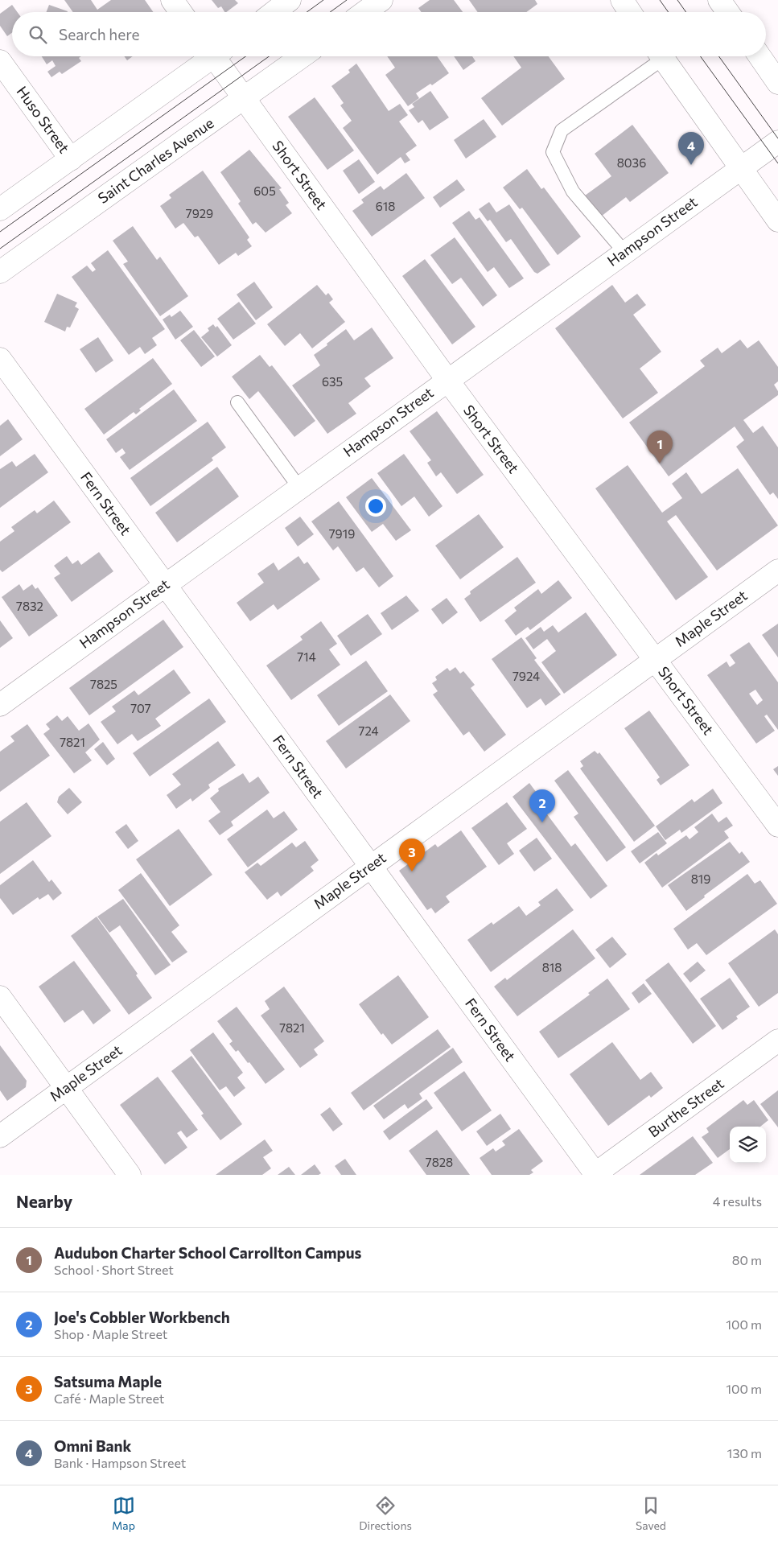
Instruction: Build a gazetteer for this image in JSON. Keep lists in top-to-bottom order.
{
  "streets": {
    "street": [
      "Huso Street",
      "Saint Charles Avenue",
      "Short Street",
      "Hampson Street",
      "Fern Street",
      "Maple Street",
      "Burthe Street"
    ]
  },
  "crossings": [
    ["Saint Charles Avenue", "Short Street"],
    ["Short Street", "Hampson Street"],
    ["Short Street", "Maple Street"],
    ["Hampson Street", "Fern Street"],
    ["Fern Street", "Maple Street"],
    ["Fern Street", "Burthe Street"]
  ],
  "house_numbers": [
    "8036",
    "605",
    "618",
    "7929",
    "635",
    "7919",
    "7832",
    "714",
    "7924",
    "7825",
    "707",
    "724",
    "7821",
    "819",
    "818",
    "7821",
    "7828"
  ],
  "page": {
    "search": "Search here",
    "pins": [
      "4",
      "1",
      "2",
      "3"
    ],
    "heading": ["Nearby", "4 results"],
    "list": [
      {
        "mark": "1",
        "name": "Audubon Charter School Carrollton Campus",
        "note": "School · Short Street",
        "value": "80 m"
      },
      {
        "mark": "2",
        "name": "Joe's Cobbler Workbench",
        "note": "Shop · Maple Street",
        "value": "100 m"
      },
      {
        "mark": "3",
        "name": "Satsuma Maple",
        "note": "Café · Maple Street",
        "value": "100 m"
      },
      {
        "mark": "4",
        "name": "Omni Bank",
        "note": "Bank · Hampson Street",
        "value": "130 m"
      }
    ],
    "nav": ["Map", "Directions", "Saved"]
  }
}
